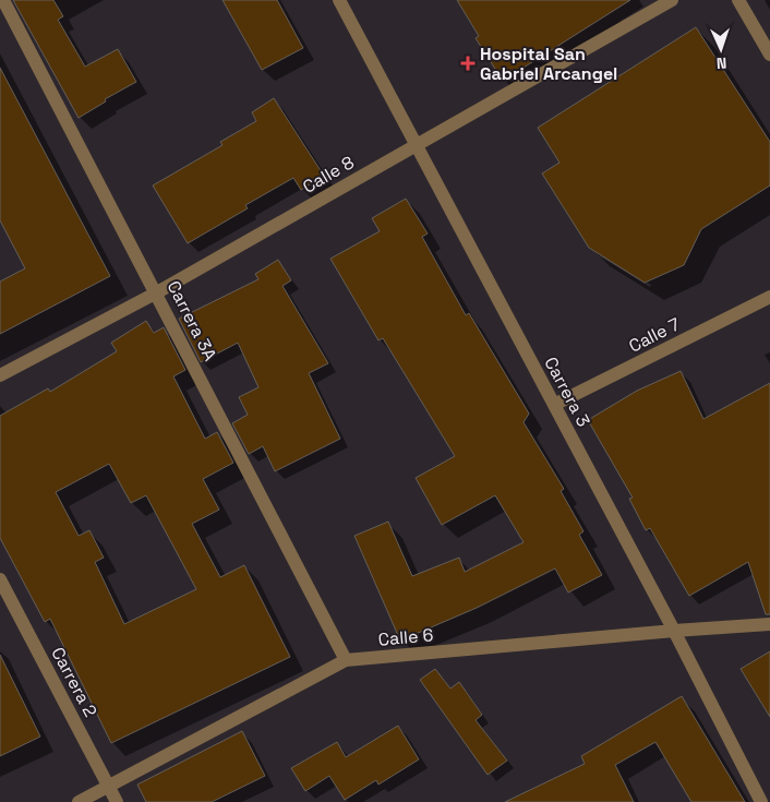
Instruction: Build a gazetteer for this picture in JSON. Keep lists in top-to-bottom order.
{
  "streets": {
    "street": [
      "Calle 8",
      "Carrera 3A",
      "Calle 7",
      "Carrera 3",
      "Calle 6",
      "Carrera 2"
    ]
  },
  "crossings": [
    ["Calle 8", "Carrera 3A"],
    ["Calle 8", "Carrera 3"],
    ["Carrera 3A", "Calle 6"],
    ["Calle 7", "Carrera 3"],
    ["Carrera 3", "Calle 6"],
    ["Calle 6", "Carrera 2"]
  ],
  "places": {
    "health": ["Hospital San Gabriel Arcangel"]
  },
  "north": "bottom"
}
